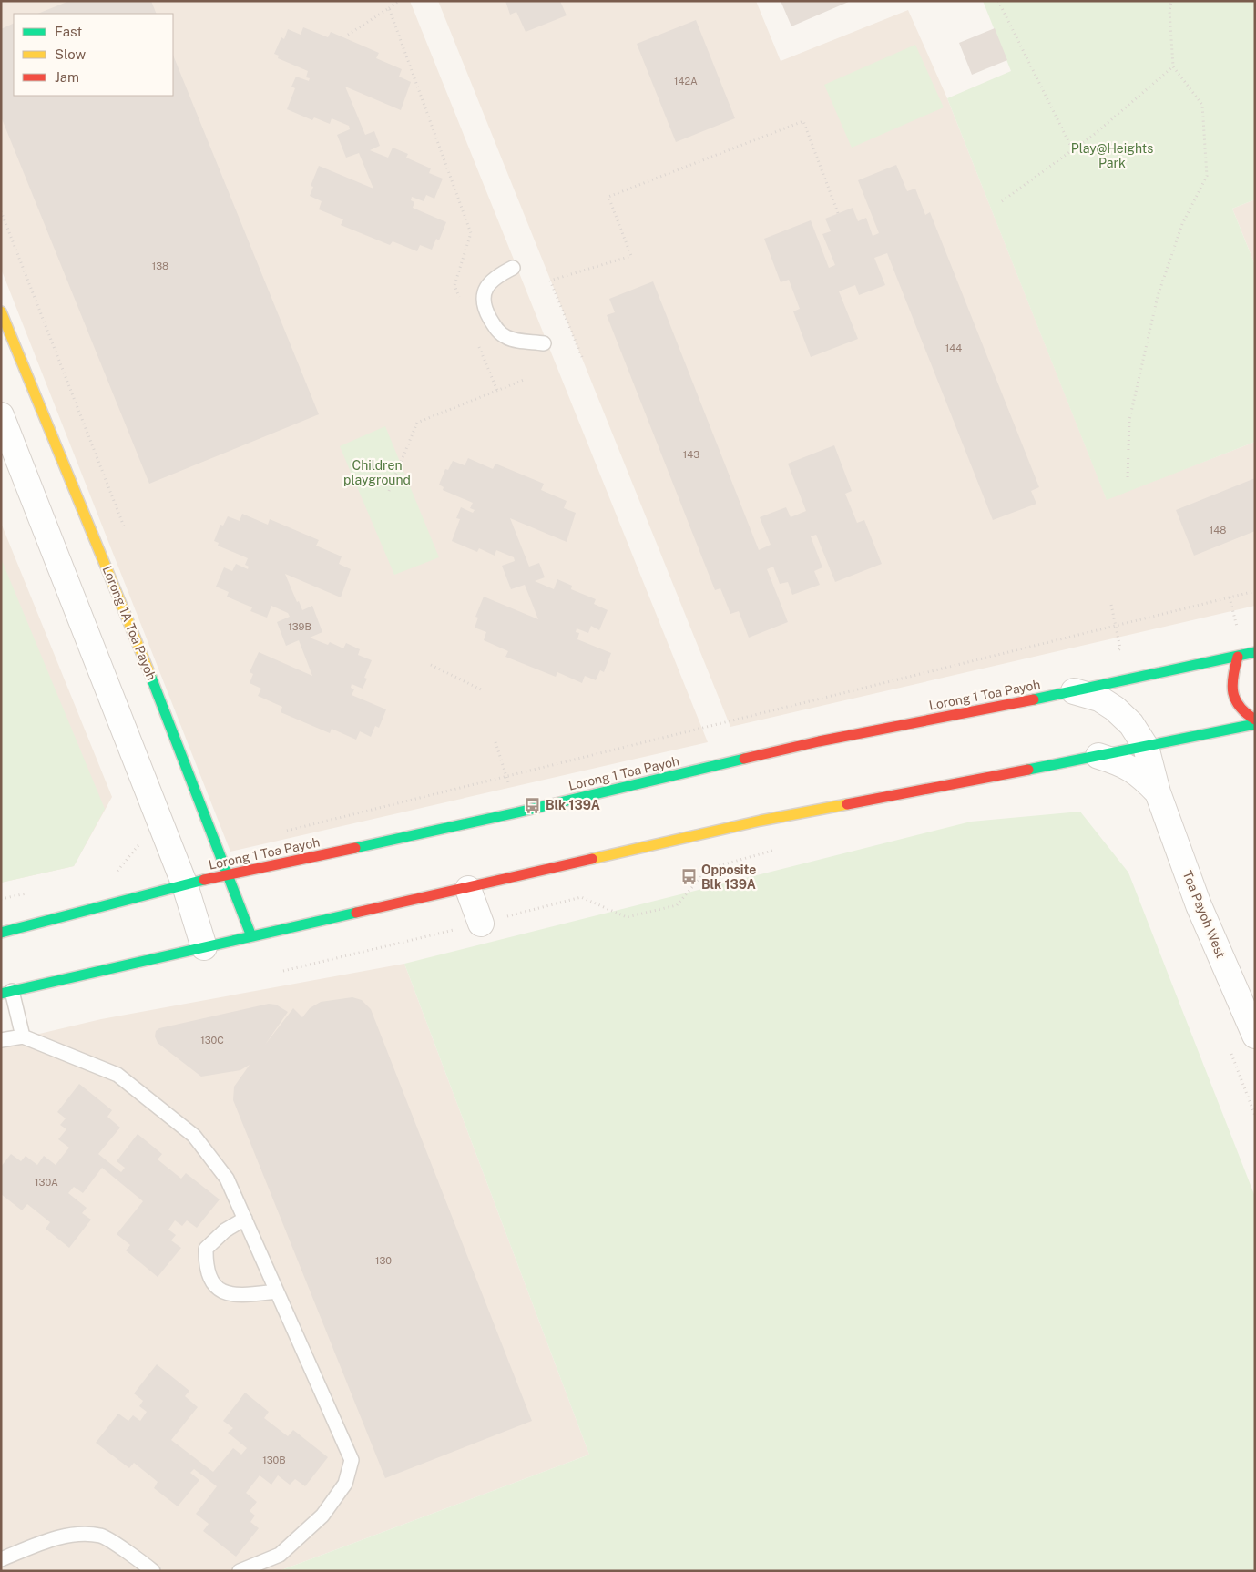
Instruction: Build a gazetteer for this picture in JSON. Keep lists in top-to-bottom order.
{
  "streets": {
    "main road": ["Lorong 1A Toa Payoh", "Lorong 1 Toa Payoh"],
    "street": ["Toa Payoh West"]
  },
  "crossings": [
    ["Lorong 1A Toa Payoh", "Lorong 1 Toa Payoh"],
    ["Lorong 1 Toa Payoh", "Toa Payoh West"]
  ],
  "parks": ["Play@Heights Park", "Children playground"],
  "places": {
    "bus stop": ["Blk 139A", "Opposite Blk 139A"]
  },
  "house_numbers": [
    "142A",
    "138",
    "144",
    "143",
    "148",
    "139B",
    "130C",
    "130A",
    "130",
    "130B"
  ],
  "legend": ["Fast", "Slow", "Jam"]
}
